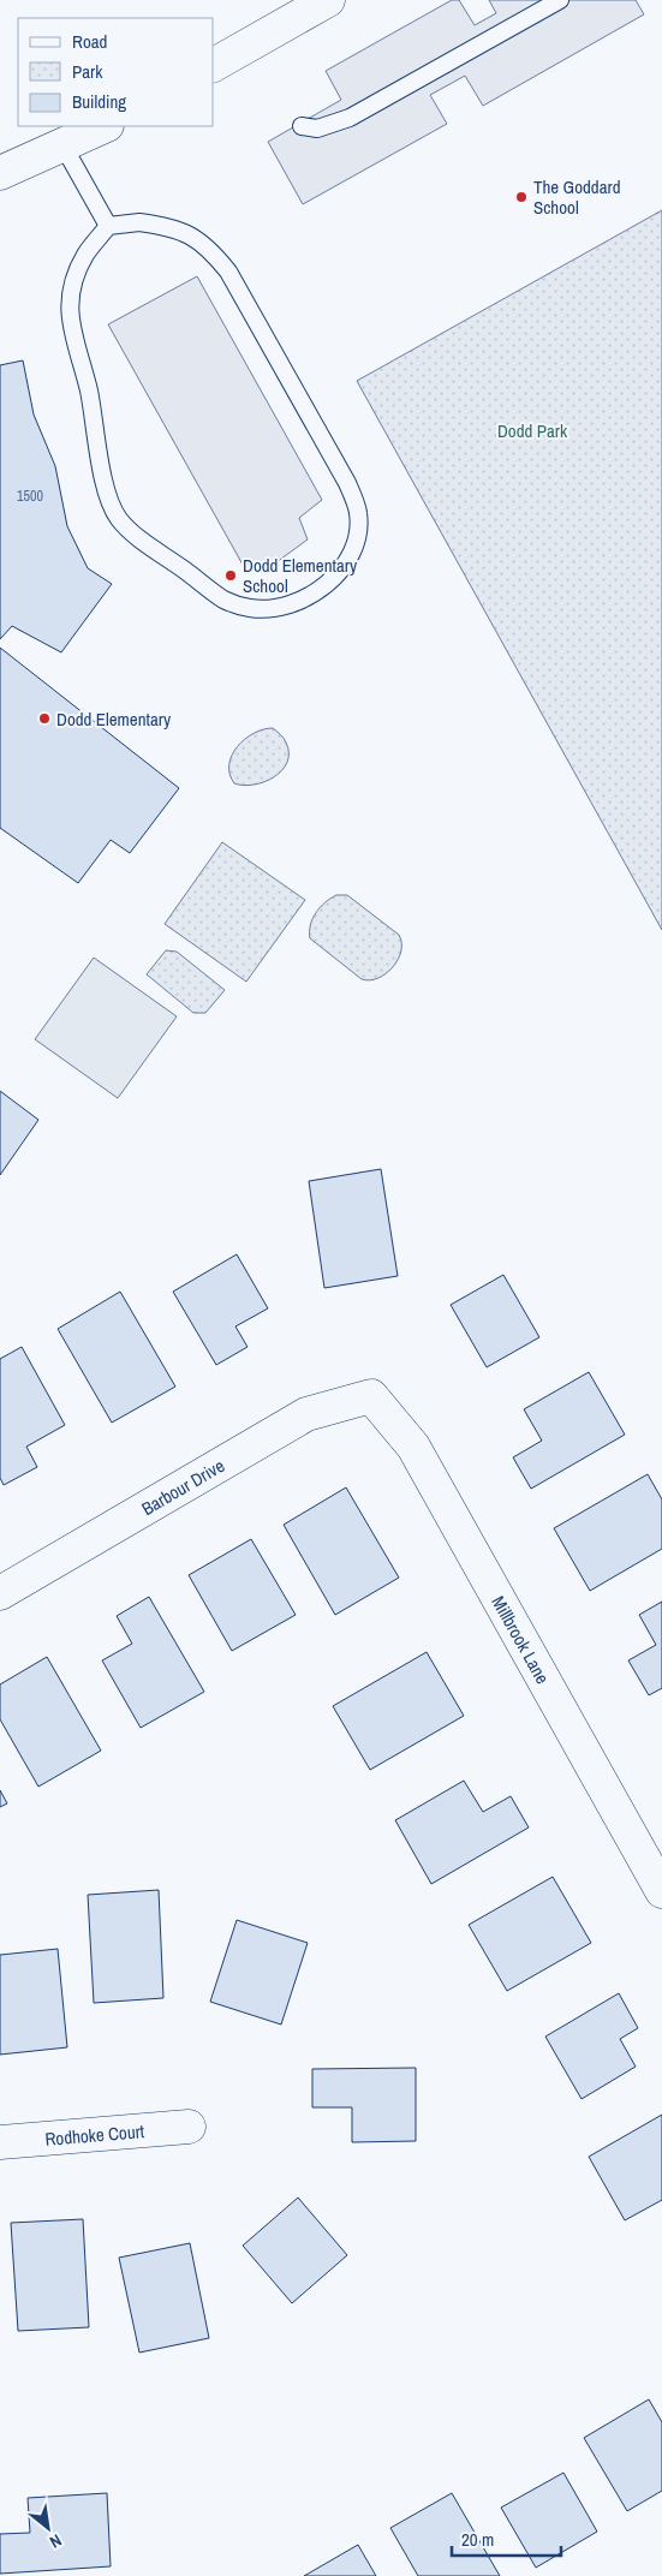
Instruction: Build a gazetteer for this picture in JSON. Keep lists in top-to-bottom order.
{
  "streets": {
    "street": ["Barbour Drive", "Millbrook Lane", "Rodhoke Court"]
  },
  "crossings": [
    ["Barbour Drive", "Millbrook Lane"]
  ],
  "parks": ["Dodd Park"],
  "places": ["The Goddard School", "Dodd Elementary School", "Dodd Elementary"],
  "house_numbers": ["1500"],
  "legend": ["Road", "Park", "Building"],
  "scale_bar": "20 m",
  "north": "bottom right"
}
